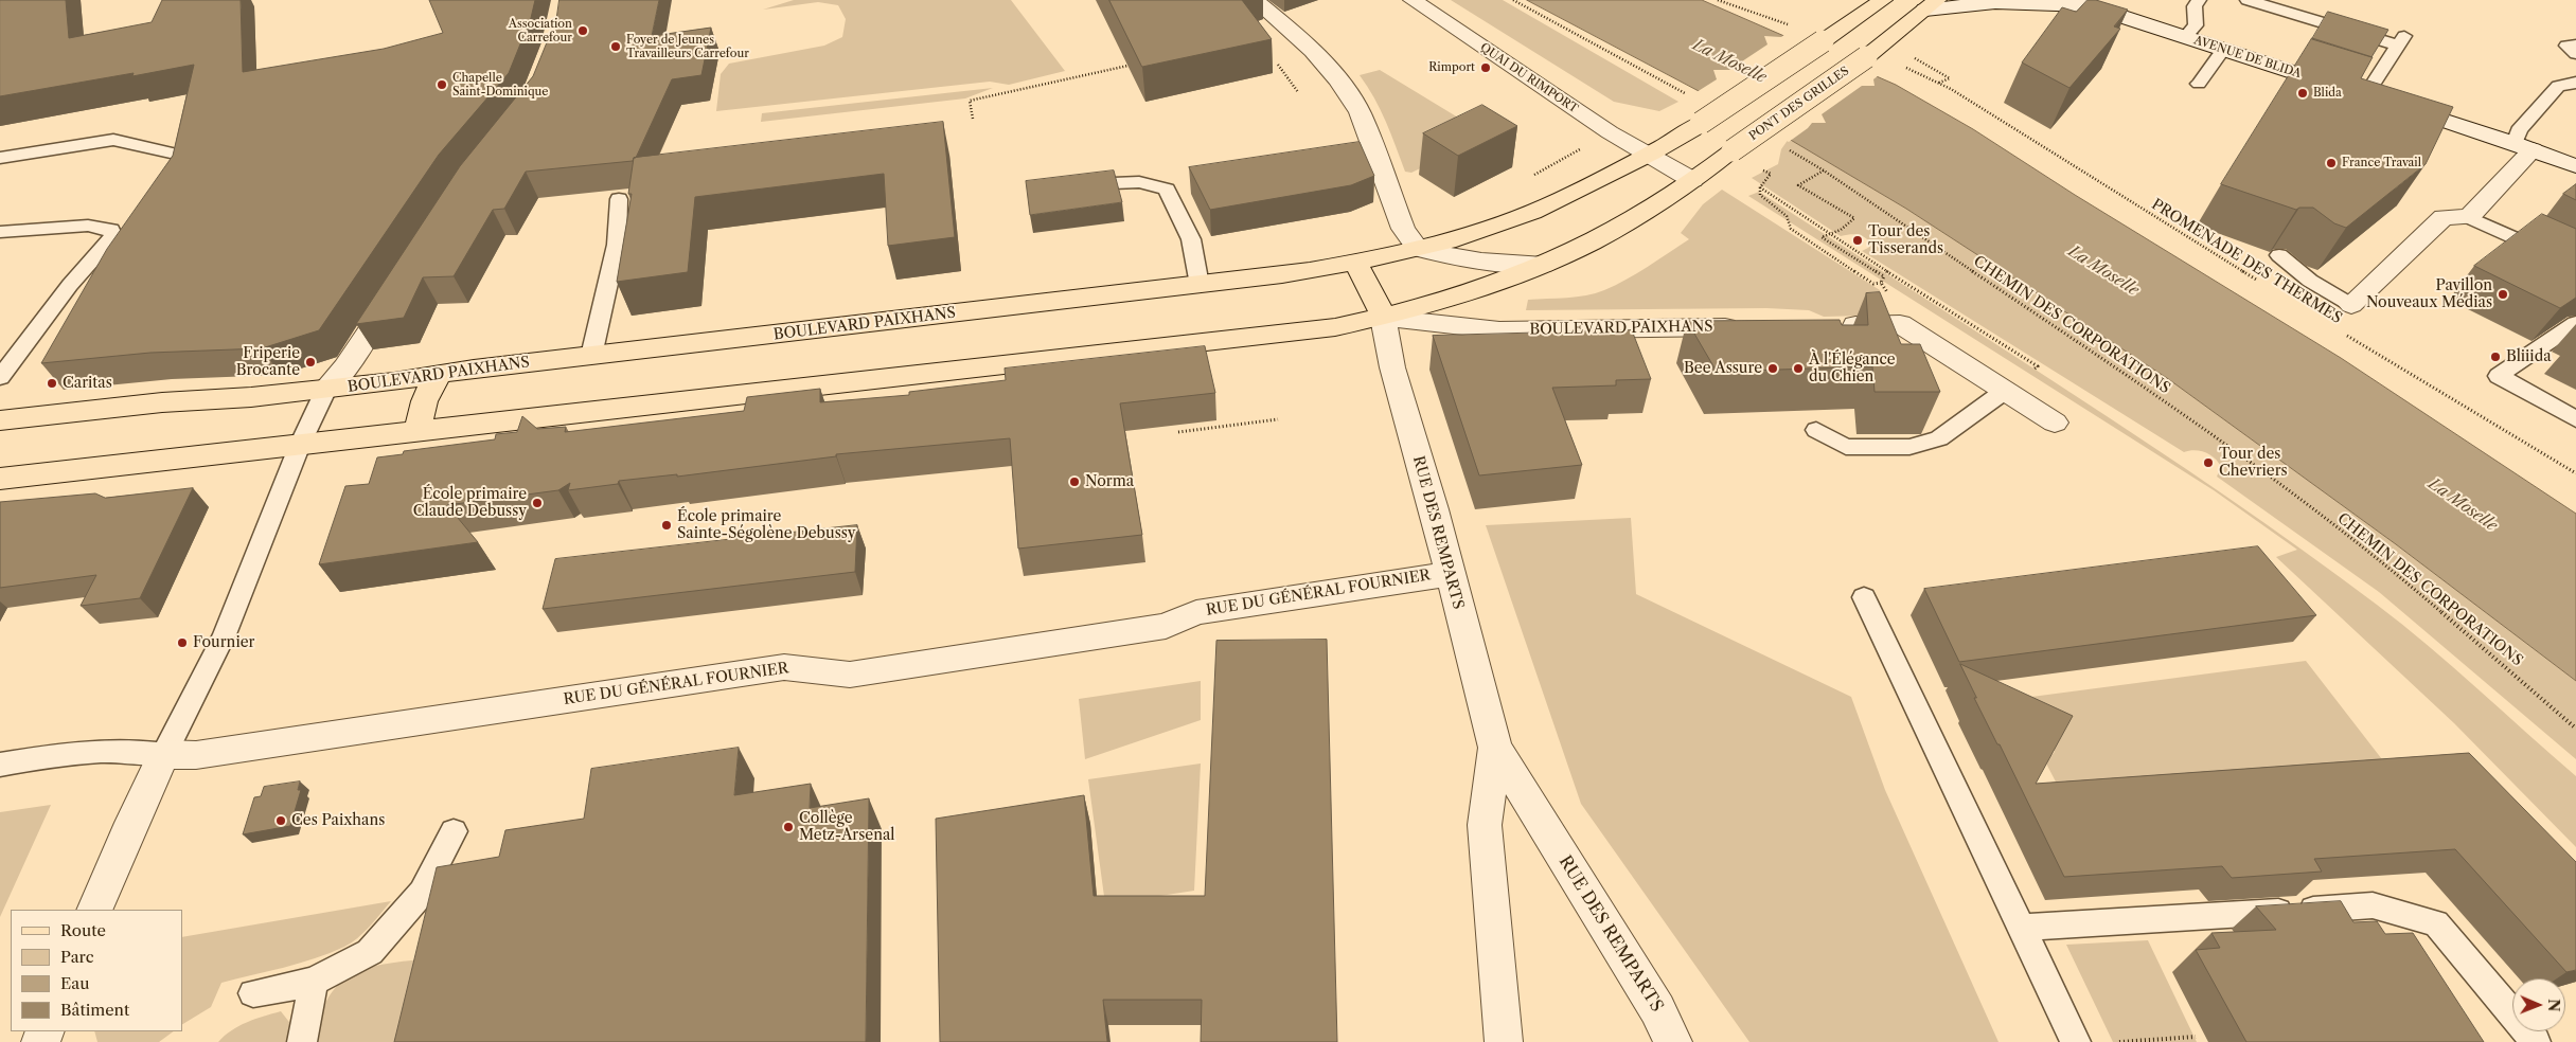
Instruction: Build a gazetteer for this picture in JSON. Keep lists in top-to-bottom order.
{
  "streets": {
    "main road": ["PONT DES GRILLES", "BOULEVARD PAIXHANS"],
    "street": [
      "AVENUE DE BLIDA",
      "QUAI DU RIMPORT",
      "RUE DES REMPARTS",
      "RUE DU GÉNÉRAL FOURNIER"
    ],
    "path": ["PROMENADE DES THERMES", "CHEMIN DES CORPORATIONS"]
  },
  "crossings": [
    ["AVENUE DE BLIDA", "PONT DES GRILLES"],
    ["QUAI DU RIMPORT", "BOULEVARD PAIXHANS"],
    ["PONT DES GRILLES", "BOULEVARD PAIXHANS"],
    ["BOULEVARD PAIXHANS", "RUE DES REMPARTS"],
    ["RUE DES REMPARTS", "RUE DU GÉNÉRAL FOURNIER"]
  ],
  "water": ["La Moselle"],
  "places": [
    "Association Carrefour",
    "Foyer de Jeunes Travailleurs Carrefour",
    "Rimport",
    "Chapelle Saint-Dominique",
    "Blida",
    "France Travail",
    "Tour des Tisserands",
    "Pavillon Nouveaux Médias",
    "Bliiida",
    "Friperie Brocante",
    "Bee Assure",
    "À l'Élégance du Chien",
    "Caritas",
    "Tour des Chevriers",
    "Norma",
    "École primaire Claude Debussy",
    "École primaire Sainte-Ségolène Debussy",
    "Fournier",
    "Ces Paixhans",
    "Collège Metz-Arsenal"
  ],
  "legend": [
    "Route",
    "Parc",
    "Eau",
    "Bâtiment"
  ],
  "north": "right"
}
